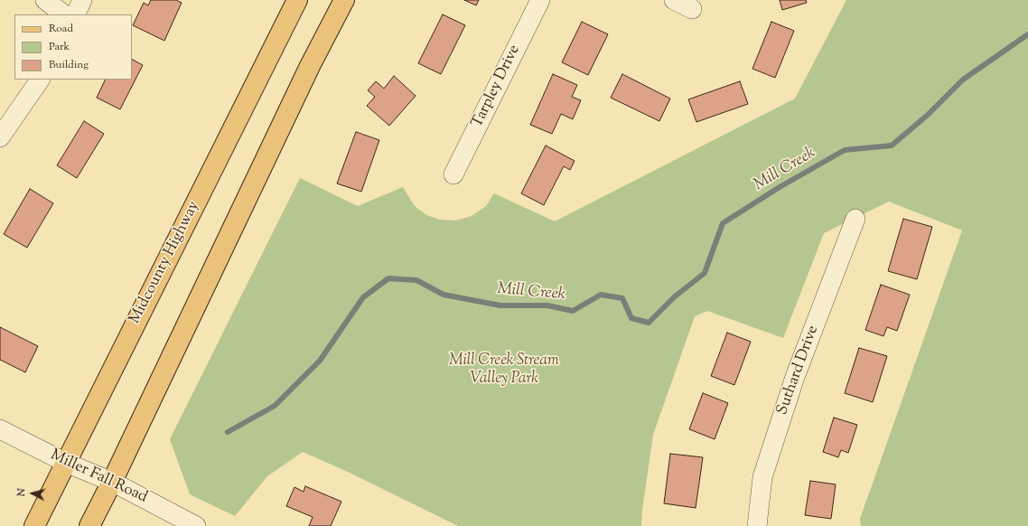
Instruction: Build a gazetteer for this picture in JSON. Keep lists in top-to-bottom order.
{
  "streets": {
    "main road": ["Midcounty Highway"],
    "street": ["Tarpley Drive", "Suthard Drive", "Miller Fall Road"]
  },
  "crossings": [
    ["Midcounty Highway", "Miller Fall Road"]
  ],
  "water": ["Mill Creek"],
  "parks": ["Mill Creek Stream Valley Park"],
  "legend": ["Road", "Park", "Building"],
  "north": "left"
}
